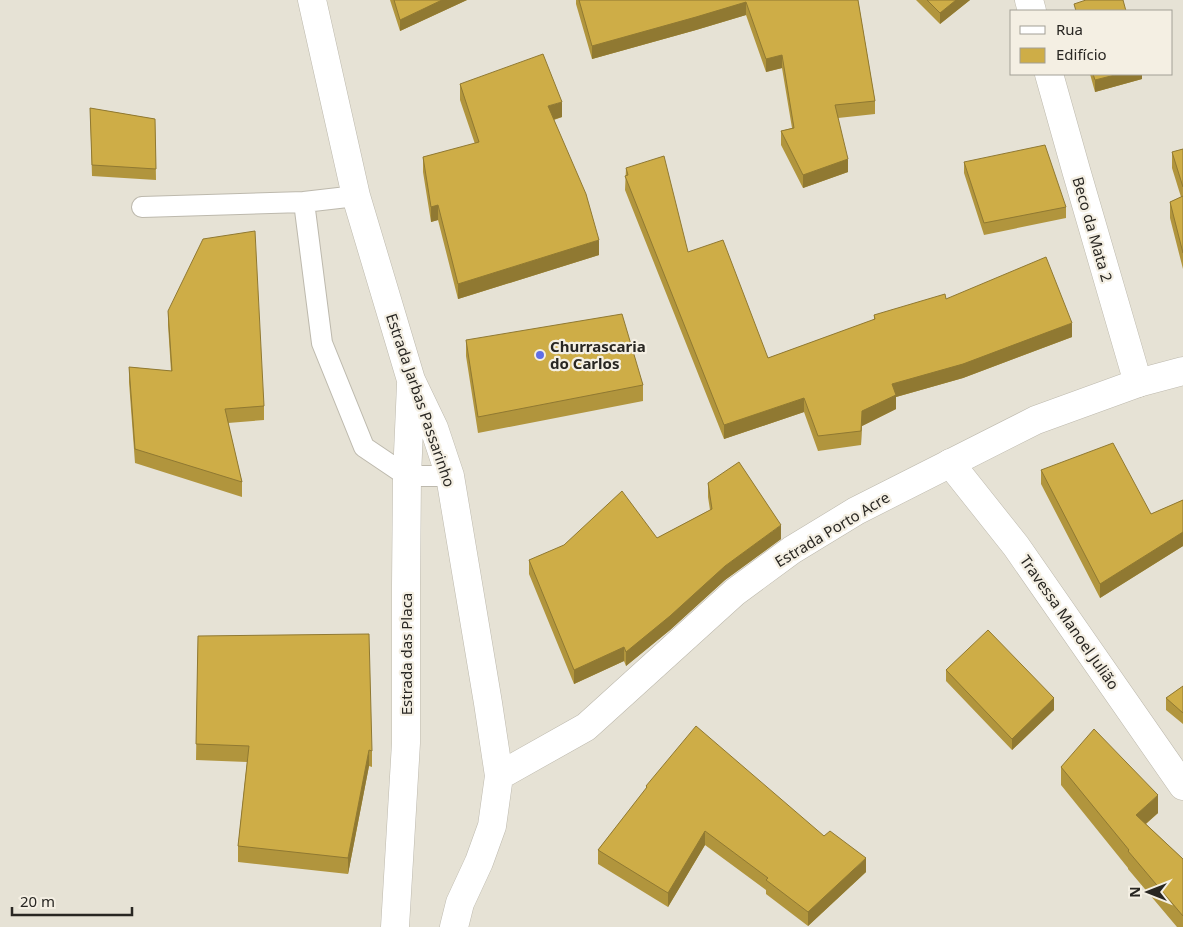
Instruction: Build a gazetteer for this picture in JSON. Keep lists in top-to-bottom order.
{
  "streets": {
    "street": [
      "Beco da Mata 2",
      "Estrada Jarbas Passarinho",
      "Estrada Porto Acre",
      "Travessa Manoel Julião",
      "Estrada das Placa"
    ]
  },
  "crossings": [
    ["Beco da Mata 2", "Estrada Porto Acre"],
    ["Estrada Jarbas Passarinho", "Estrada Porto Acre"],
    ["Estrada Jarbas Passarinho", "Estrada das Placa"],
    ["Estrada Porto Acre", "Travessa Manoel Julião"]
  ],
  "places": ["Churrascaria do Carlos"],
  "legend": ["Rua", "Edifício"],
  "scale_bar": "20 m",
  "north": "left"
}
